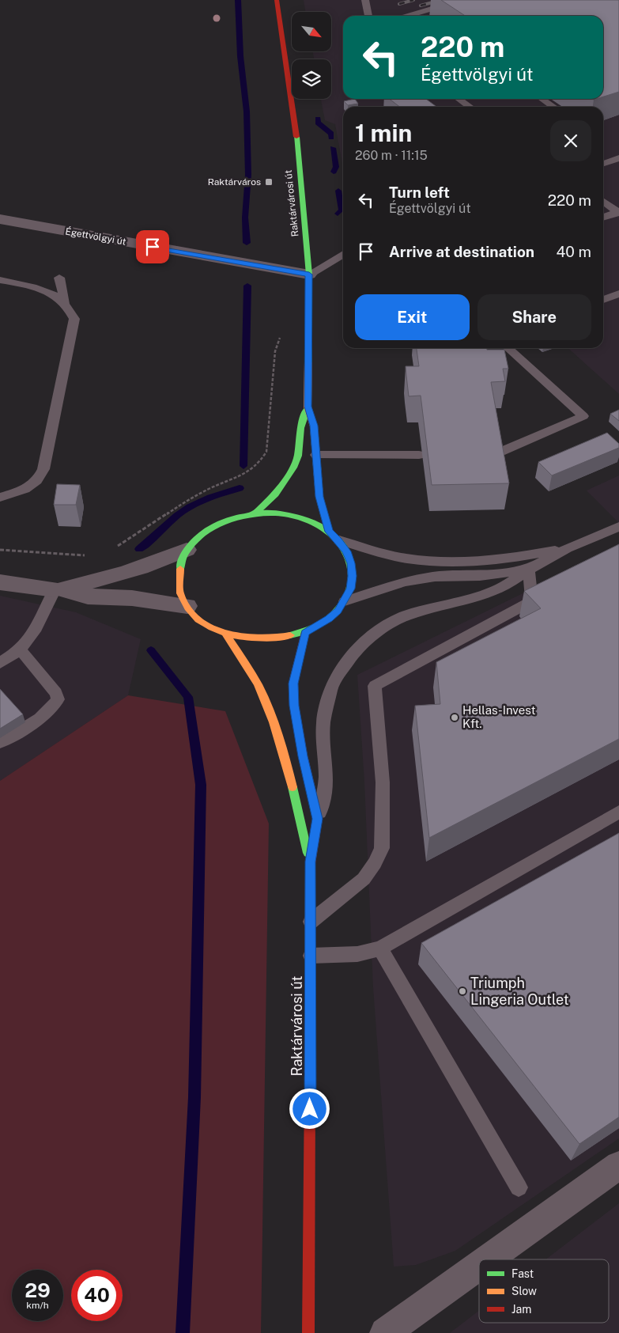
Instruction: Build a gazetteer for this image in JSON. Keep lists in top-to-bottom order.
{
  "streets": {
    "street": ["Raktárvárosi út", "Égettvölgyi út"]
  },
  "crossings": [
    ["Raktárvárosi út", "Égettvölgyi út"]
  ],
  "places": {
    "transit": ["Raktárváros"],
    "other": ["Hellas-Invest Kft.", "Triumph Lingeria Outlet"]
  },
  "legend": ["Fast", "Slow", "Jam"],
  "north": "bottom right",
  "page": {
    "turn": ["220 m", "Égettvölgyi út"],
    "heading": ["1 min", "260 m · 11:15"],
    "list": [
      {
        "name": "Turn left",
        "note": "Égettvölgyi út",
        "value": "220 m"
      },
      {
        "name": "Arrive at destination",
        "value": "40 m"
      }
    ],
    "buttons": ["Exit", "Share"],
    "speed": "29 km/h",
    "limit": "40"
  }
}
